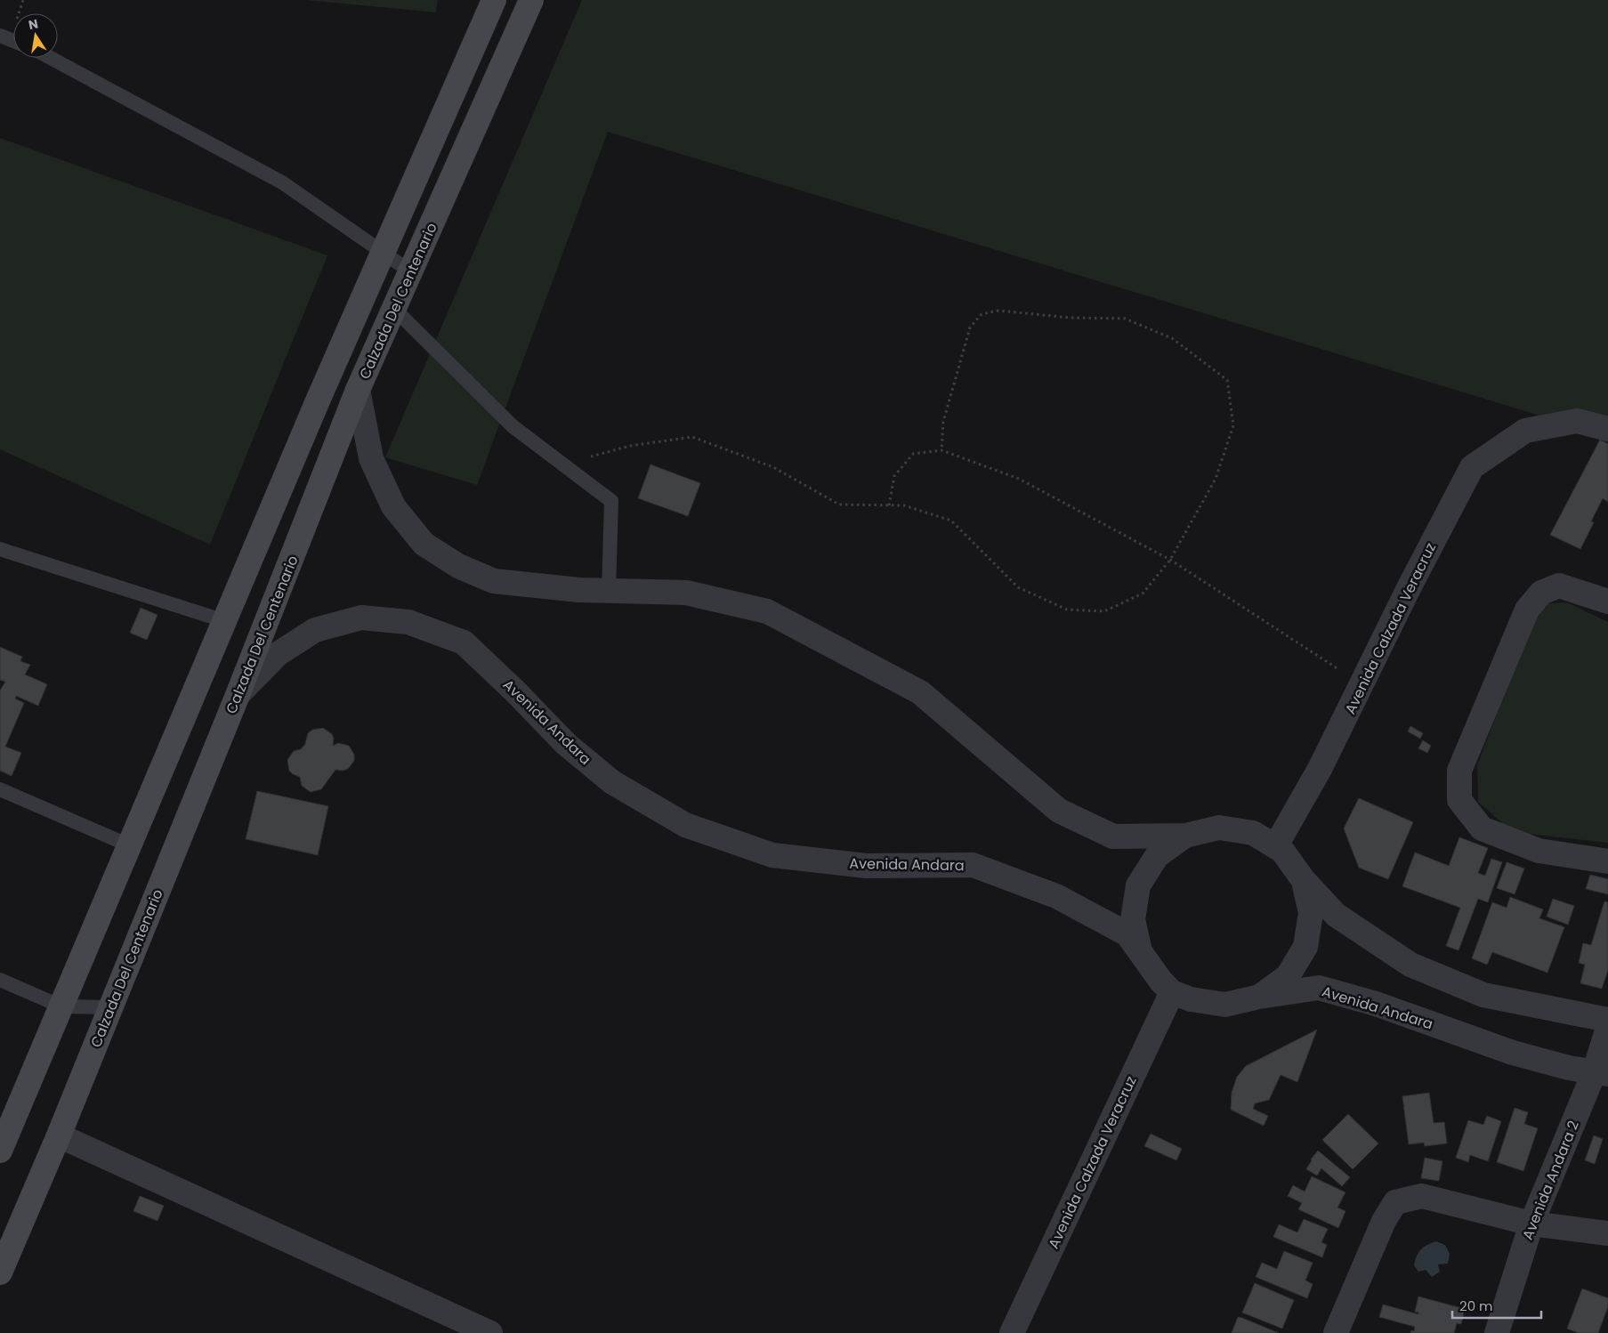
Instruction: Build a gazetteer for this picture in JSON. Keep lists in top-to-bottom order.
{
  "streets": {
    "main road": ["Calzada Del Centenario"],
    "street": ["Avenida Calzada Veracruz", "Avenida Andara", "Avenida Andara 2"]
  },
  "crossings": [
    ["Calzada Del Centenario", "Avenida Andara"],
    ["Avenida Calzada Veracruz", "Avenida Andara"],
    ["Avenida Andara", "Avenida Andara 2"]
  ],
  "scale_bar": "20 m",
  "north": "top"
}
